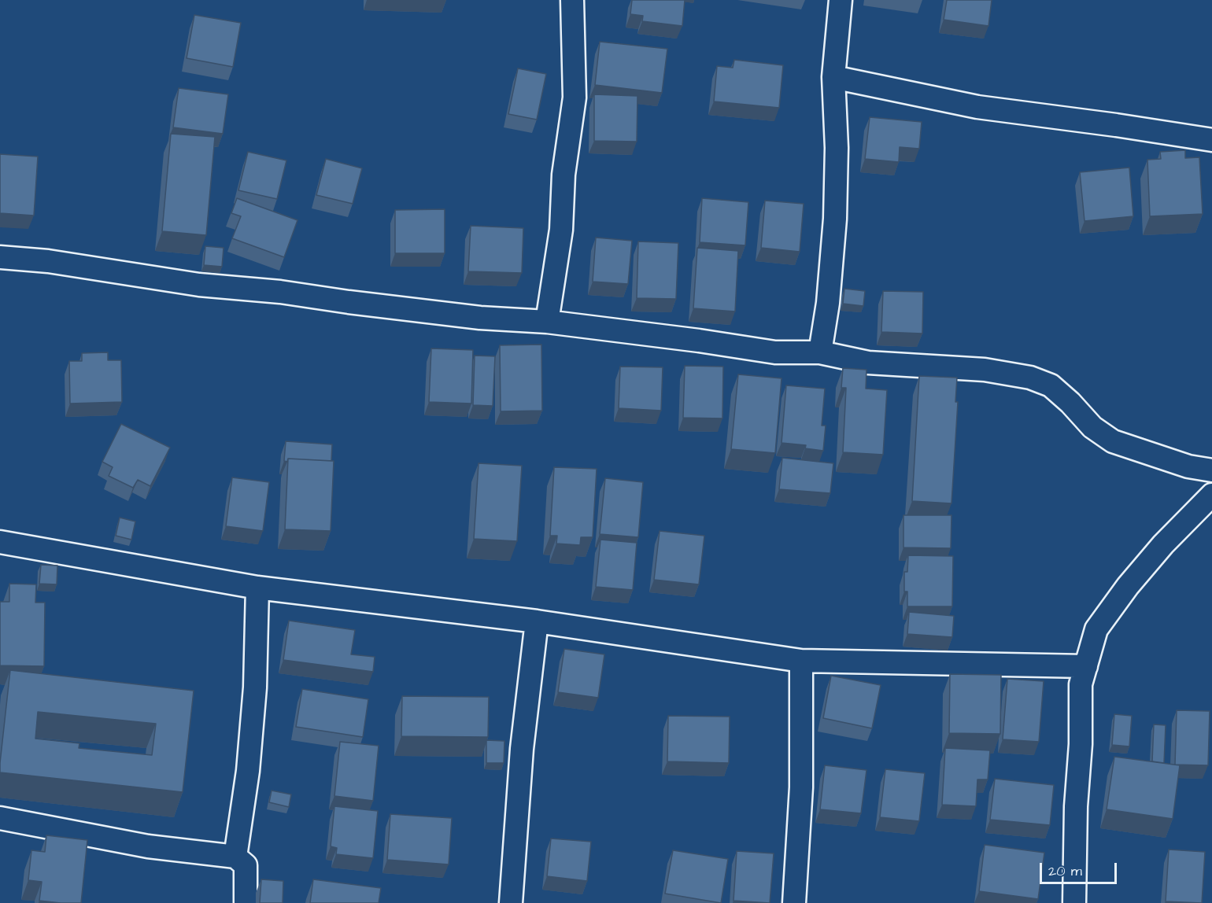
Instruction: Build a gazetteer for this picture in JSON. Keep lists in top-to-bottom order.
{
  "scale_bar": "20 m"
}
